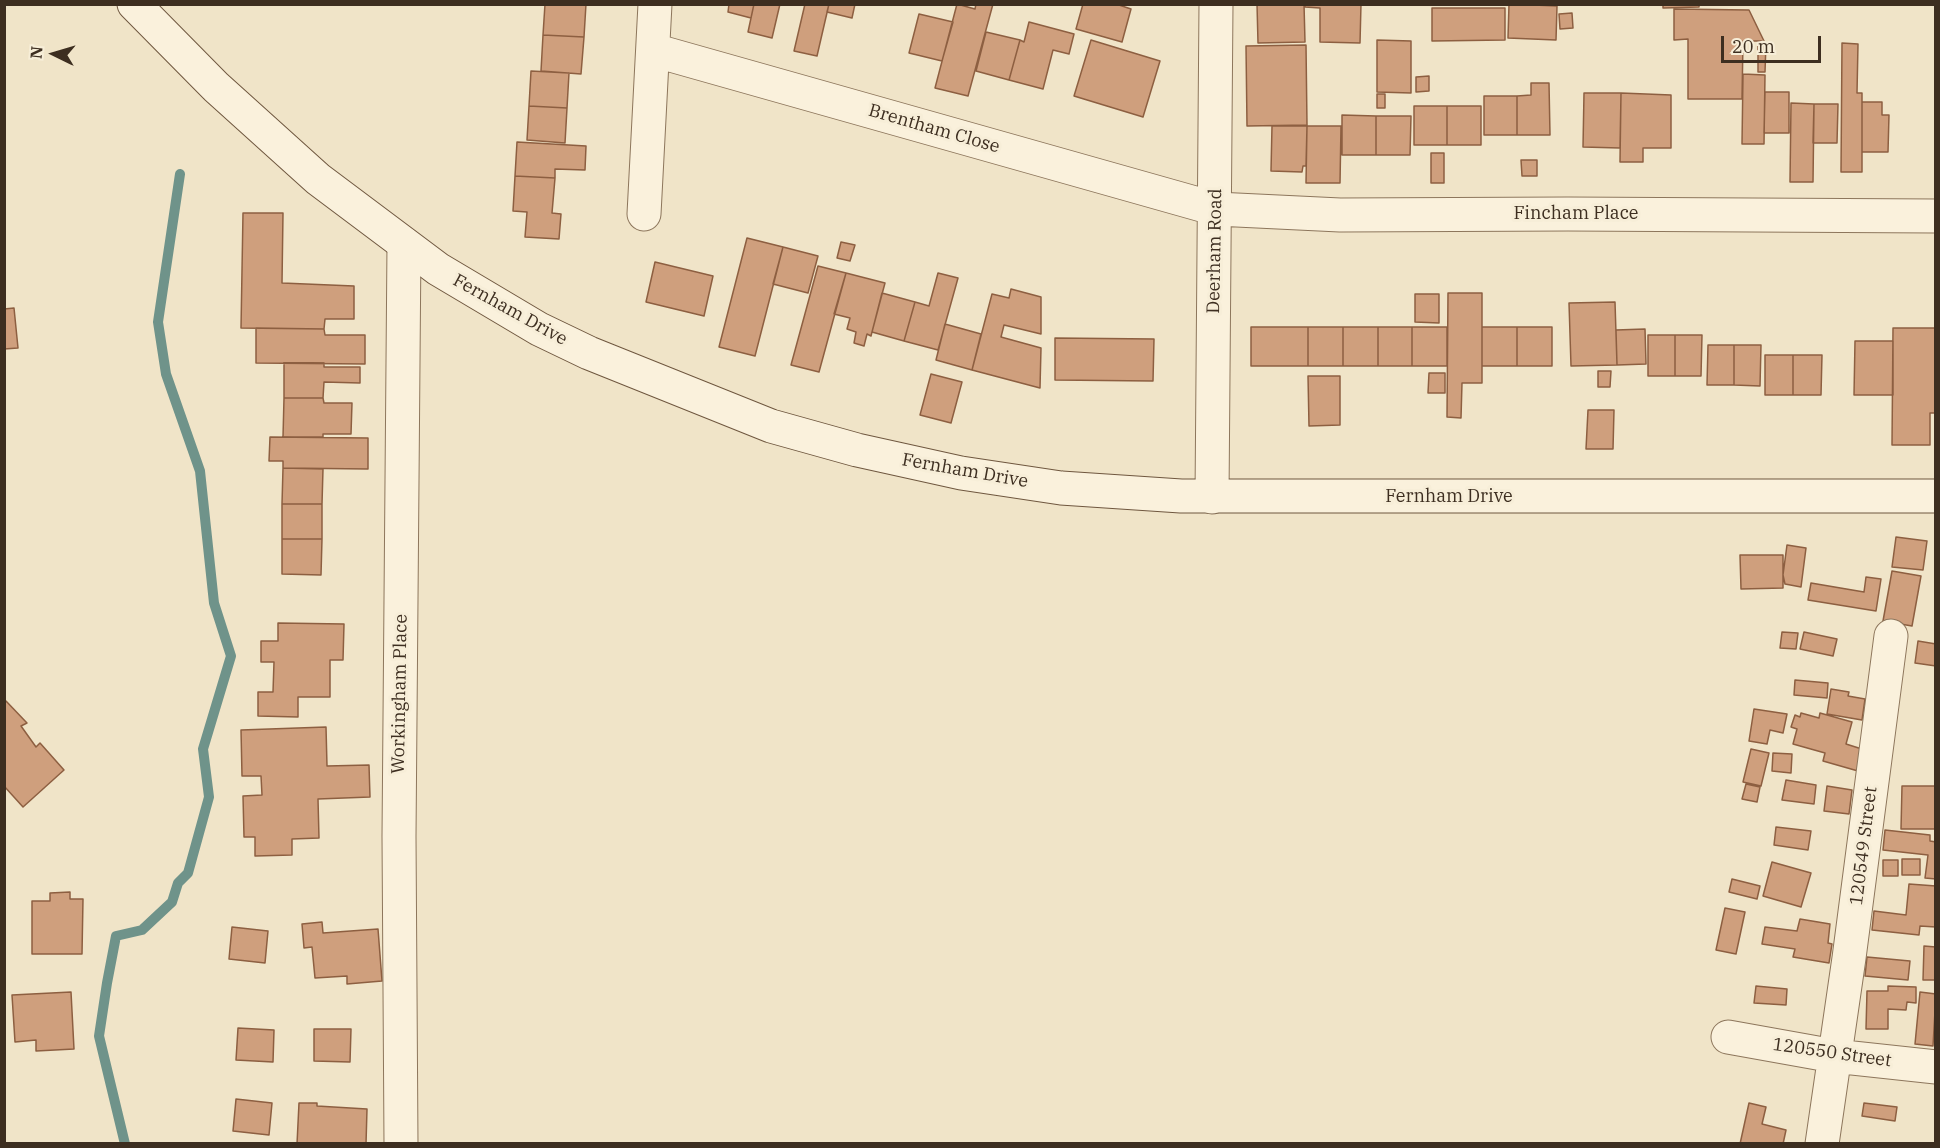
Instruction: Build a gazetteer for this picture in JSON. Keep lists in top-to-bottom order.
{
  "streets": {
    "street": [
      "Brentham Close",
      "Fincham Place",
      "Deerham Road",
      "Fernham Drive",
      "Workingham Place",
      "120549 Street",
      "120550 Street"
    ]
  },
  "crossings": [
    ["Brentham Close", "Fincham Place"],
    ["Brentham Close", "Deerham Road"],
    ["Fincham Place", "Deerham Road"],
    ["Deerham Road", "Fernham Drive"],
    ["Fernham Drive", "Workingham Place"],
    ["120549 Street", "120550 Street"]
  ],
  "scale_bar": "20 m",
  "north": "left"
}
